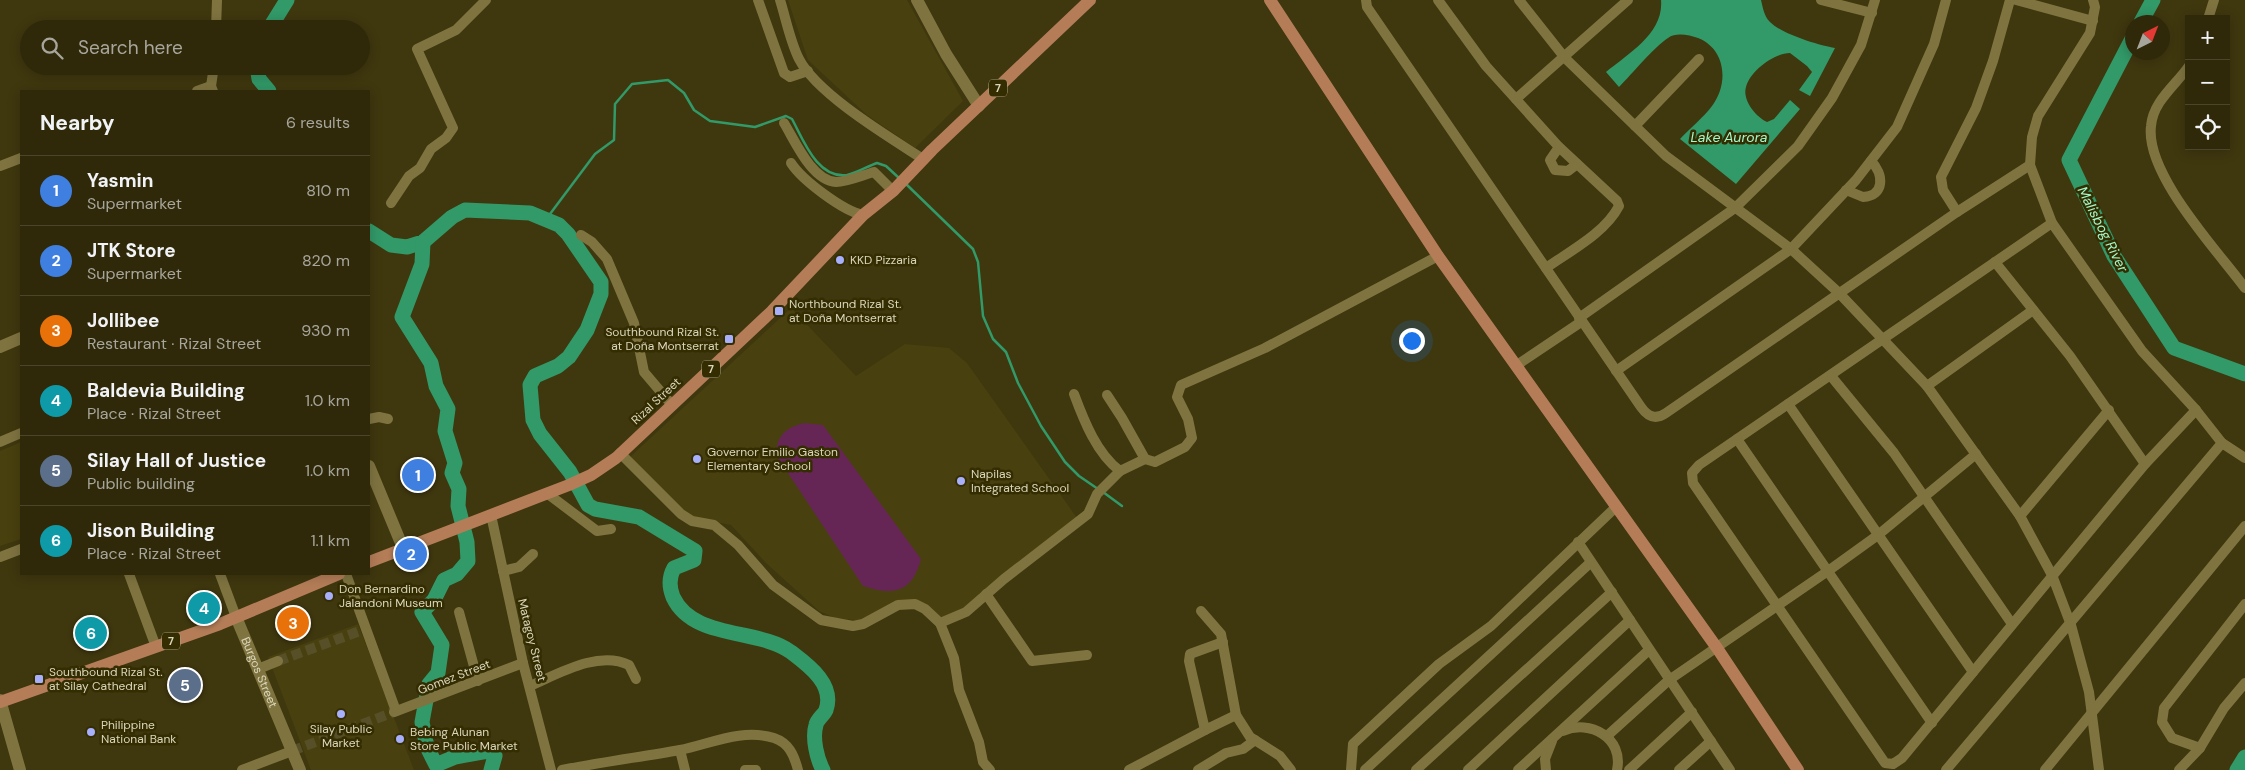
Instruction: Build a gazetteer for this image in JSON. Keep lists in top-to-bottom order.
{
  "streets": {
    "main road": ["7", "Rizal Street"],
    "street": ["Matagoy Street", "Burgos Street", "Gomez Street"]
  },
  "crossings": [
    ["7", "Rizal Street"],
    ["7", "Burgos Street"],
    ["Rizal Street", "Matagoy Street"],
    ["Matagoy Street", "Gomez Street"]
  ],
  "water": ["Lake Aurora", "Malisbog River"],
  "places": {
    "other": [
      "KKD Pizzaria",
      "Governor Emilio Gaston Elementary School",
      "Napilas Integrated School",
      "Don Bernardino Jalandoni Museum",
      "Silay Public Market",
      "Philippine National Bank",
      "Bebing Alunan Store Public Market"
    ],
    "transit": ["Northbound Rizal St. at Doña Montserrat", "Southbound Rizal St. at Doña Montserrat", "Southbound Rizal St. at Silay Cathedral"]
  },
  "north": "top right",
  "page": {
    "map_buttons": ["+", "−"],
    "search": "Search here",
    "heading": ["Nearby", "6 results"],
    "list": [
      {
        "mark": "1",
        "name": "Yasmin",
        "note": "Supermarket",
        "value": "810 m"
      },
      {
        "mark": "2",
        "name": "JTK Store",
        "note": "Supermarket",
        "value": "820 m"
      },
      {
        "mark": "3",
        "name": "Jollibee",
        "note": "Restaurant · Rizal Street",
        "value": "930 m"
      },
      {
        "mark": "4",
        "name": "Baldevia Building",
        "note": "Place · Rizal Street",
        "value": "1.0 km"
      },
      {
        "mark": "5",
        "name": "Silay Hall of Justice",
        "note": "Public building",
        "value": "1.0 km"
      },
      {
        "mark": "6",
        "name": "Jison Building",
        "note": "Place · Rizal Street",
        "value": "1.1 km"
      }
    ],
    "pins": [
      "1",
      "2",
      "4",
      "3",
      "6",
      "5"
    ]
  }
}
